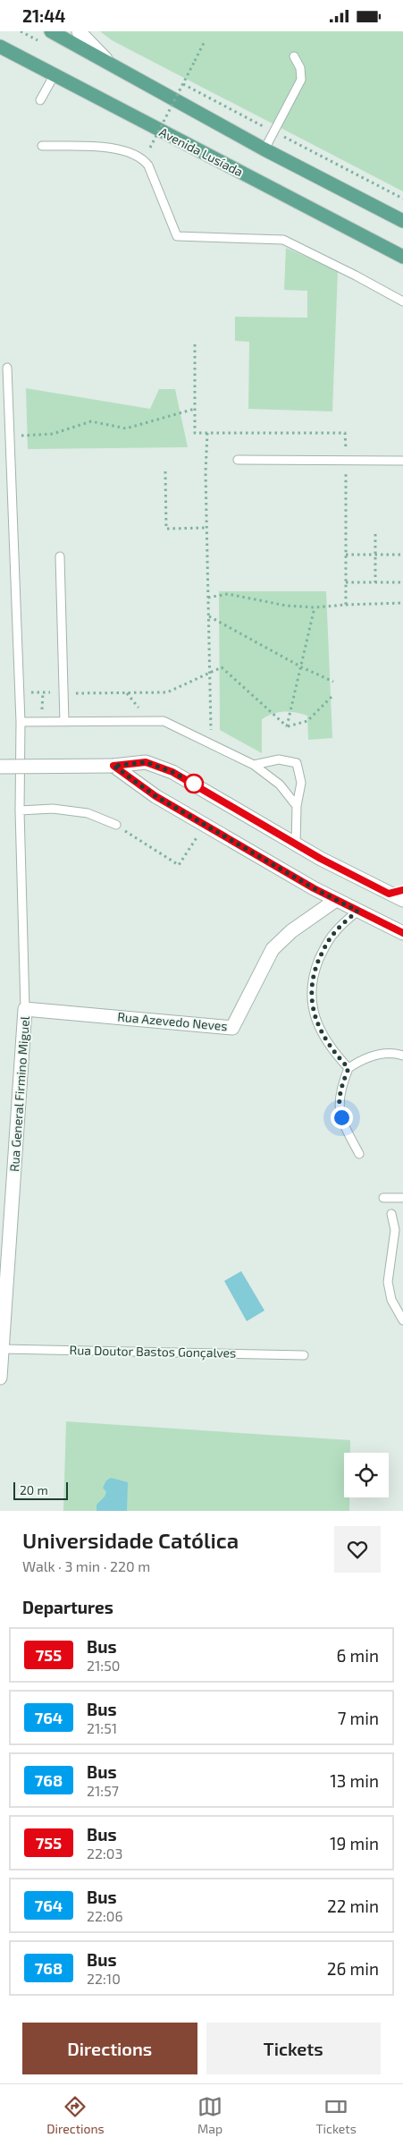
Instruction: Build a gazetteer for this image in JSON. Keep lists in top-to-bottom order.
{
  "streets": {
    "main road": ["Avenida Lusíada"],
    "street": ["Rua Azevedo Neves", "Rua General Firmino Miguel"],
    "lane": ["Rua Doutor Bastos Gonçalves"]
  },
  "crossings": [
    ["Rua Azevedo Neves", "Rua General Firmino Miguel"],
    ["Rua General Firmino Miguel", "Rua Doutor Bastos Gonçalves"]
  ],
  "lines": ["bus line 755"],
  "scale_bar": "20 m",
  "page": {
    "status": "21:44",
    "scale": "20 m",
    "heading": [
      ["Universidade Católica", "Walk · 3 min · 220 m"],
      "Departures"
    ],
    "list": [
      {
        "mark": "755",
        "name": "Bus",
        "note": "21:50",
        "value": "6 min"
      },
      {
        "mark": "764",
        "name": "Bus",
        "note": "21:51",
        "value": "7 min"
      },
      {
        "mark": "768",
        "name": "Bus",
        "note": "21:57",
        "value": "13 min"
      },
      {
        "mark": "755",
        "name": "Bus",
        "note": "22:03",
        "value": "19 min"
      },
      {
        "mark": "764",
        "name": "Bus",
        "note": "22:06",
        "value": "22 min"
      },
      {
        "mark": "768",
        "name": "Bus",
        "note": "22:10",
        "value": "26 min"
      }
    ],
    "buttons": ["Directions", "Tickets"],
    "tabs": ["Directions", "Map", "Tickets"]
  }
}
